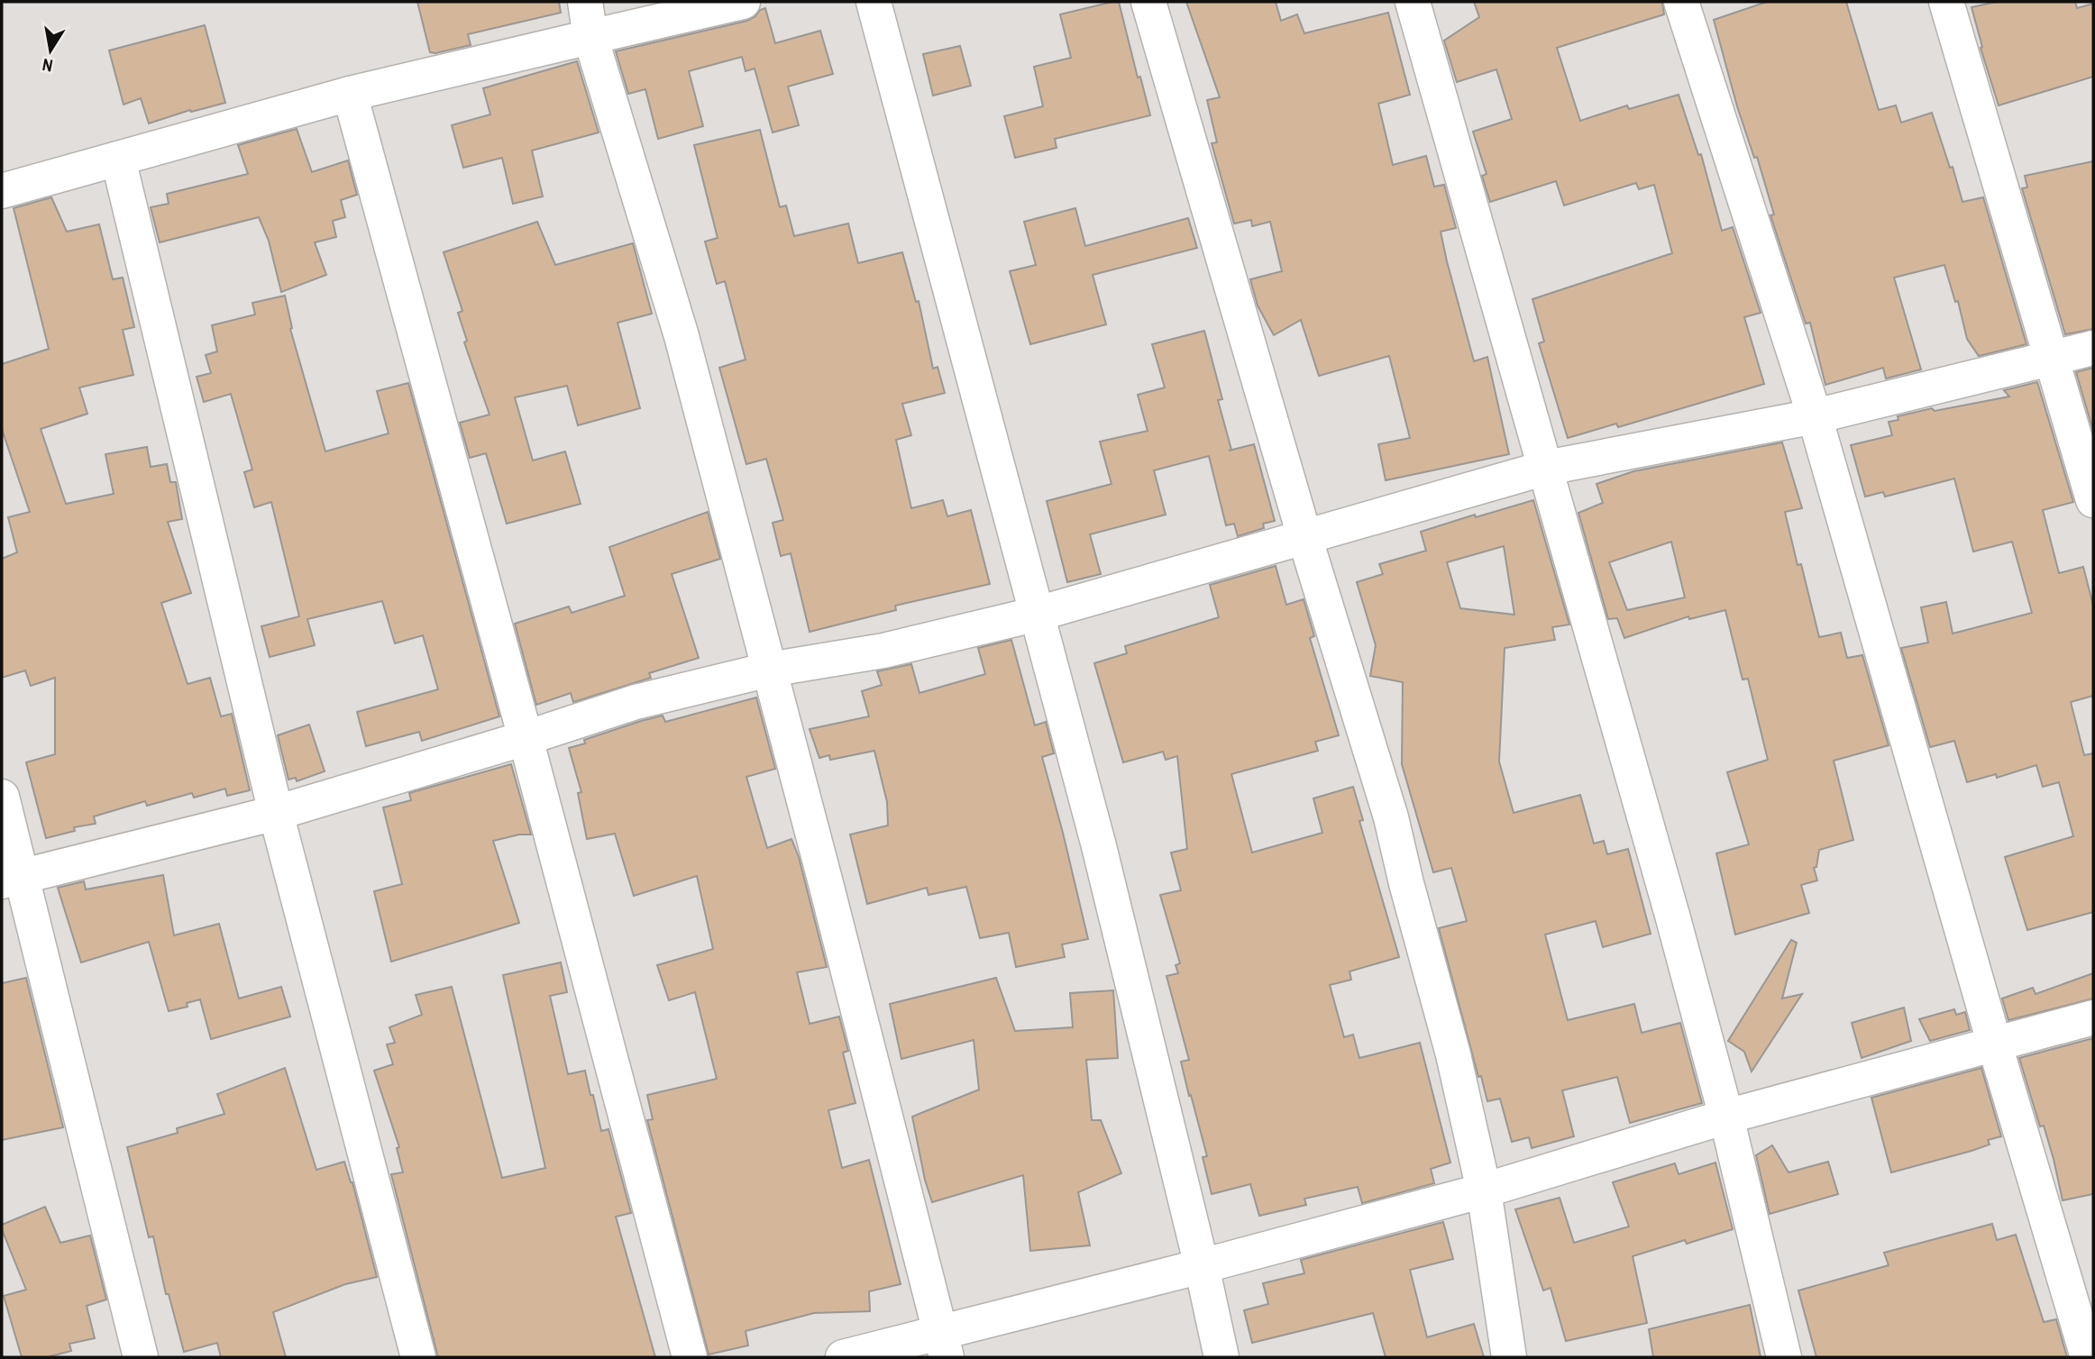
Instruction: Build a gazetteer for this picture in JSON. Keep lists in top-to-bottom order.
{
  "north": "bottom"
}
